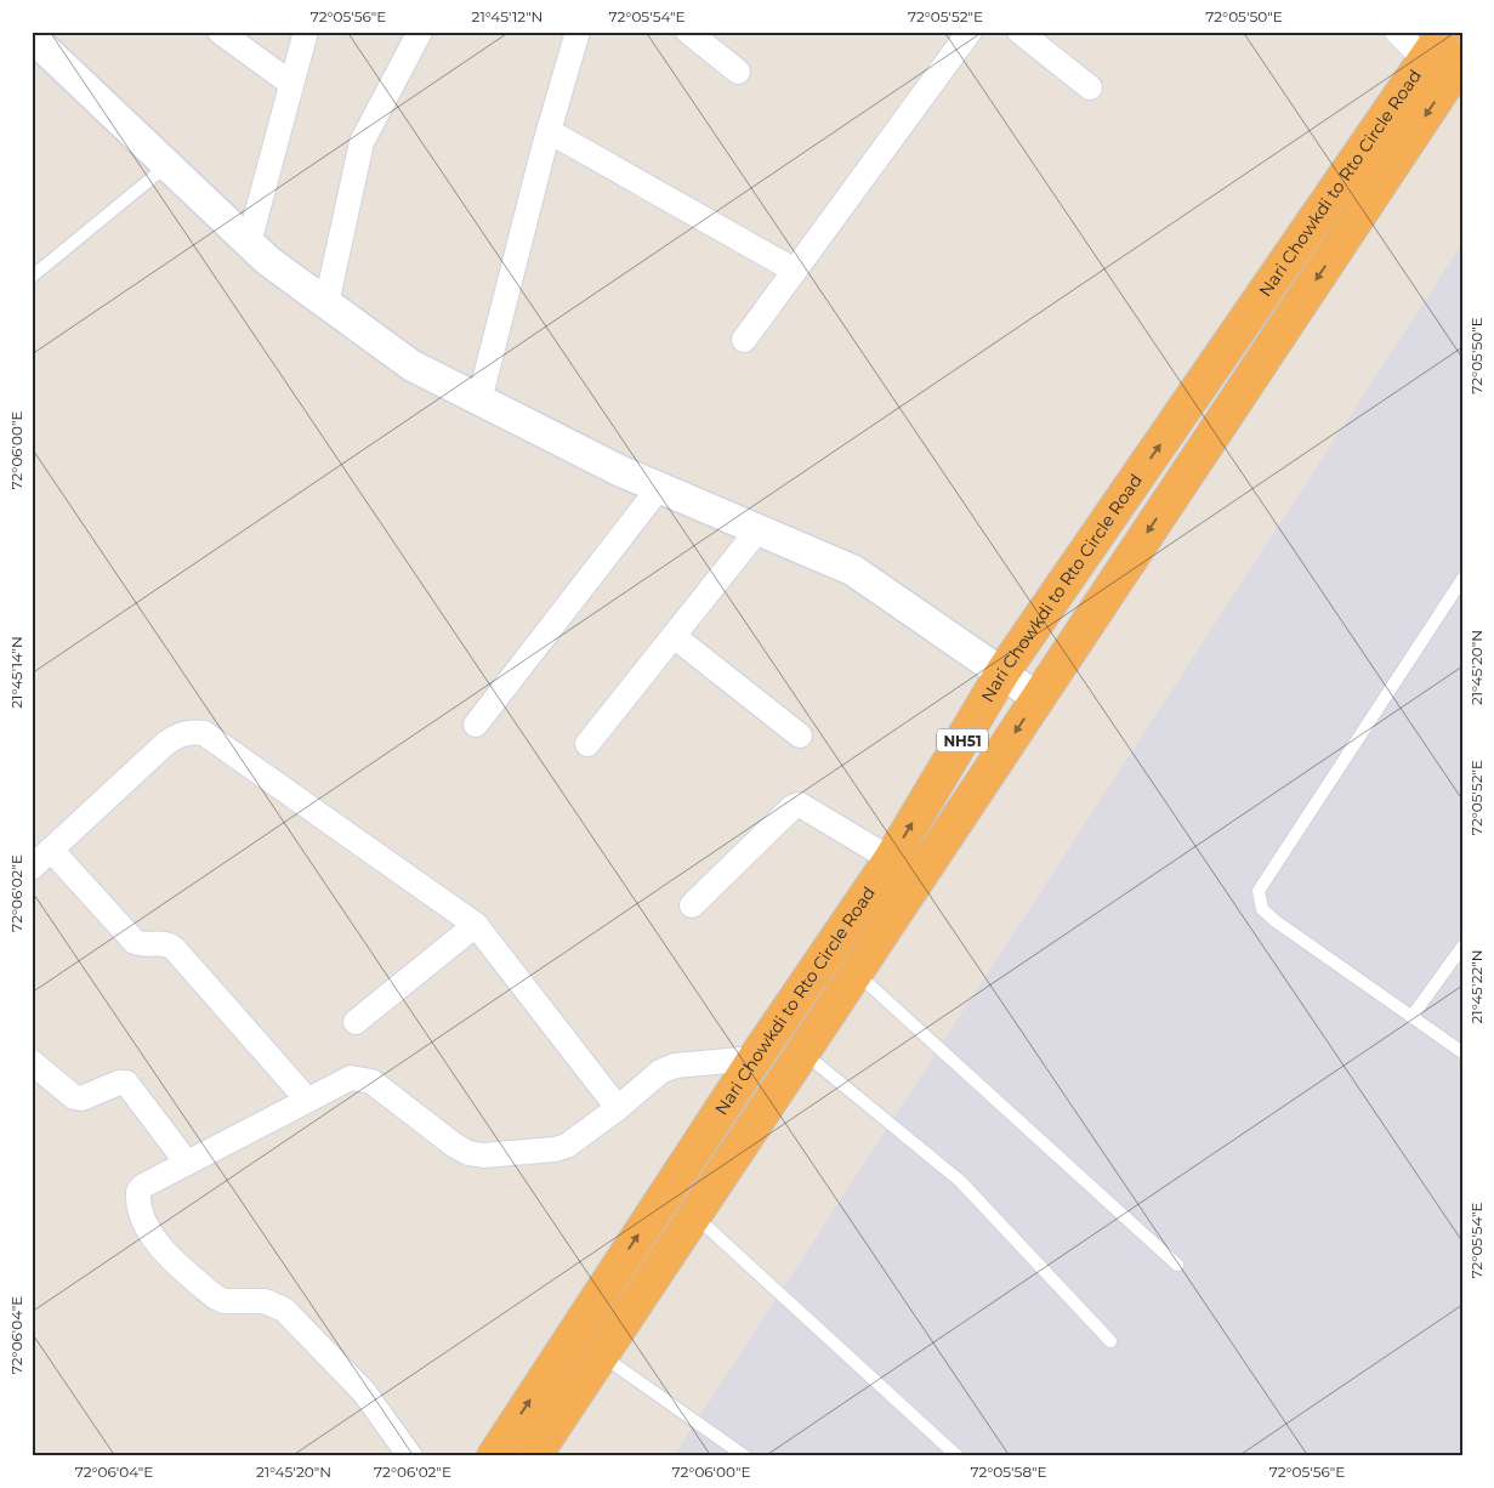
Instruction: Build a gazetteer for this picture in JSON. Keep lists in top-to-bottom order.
{
  "streets": {
    "highway": ["Nari Chowkdi to Rto Circle Road", "NH51"]
  },
  "crossings": [
    ["Nari Chowkdi to Rto Circle Road", "NH51"]
  ],
  "coordinates": [
    "72°05'56\"E",
    "21°45'12\"N",
    "72°05'54\"E",
    "72°05'52\"E",
    "72°05'50\"E",
    "72°06'00\"E",
    "21°45'20\"N",
    "21°45'14\"N",
    "72°06'02\"E",
    "21°45'22\"N",
    "72°06'04\"E",
    "72°05'58\"E"
  ]
}
